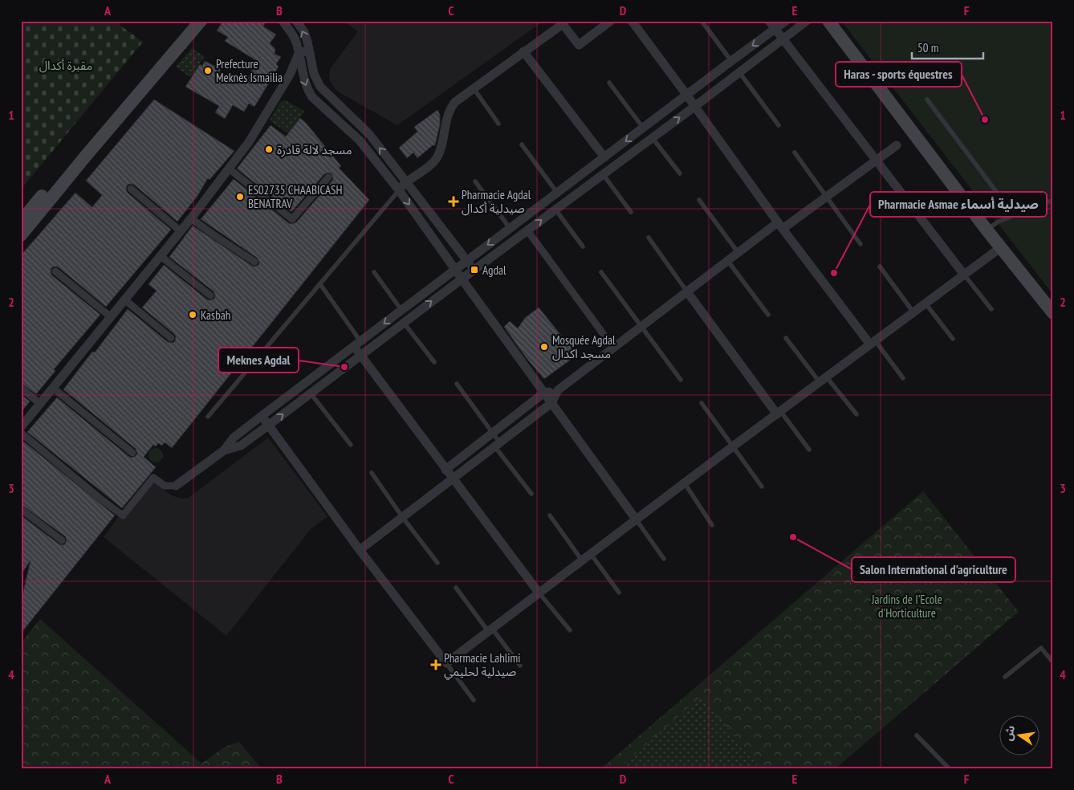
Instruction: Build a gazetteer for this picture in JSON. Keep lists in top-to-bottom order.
{
  "parks": ["مقبرة أكدال", "Jardins de I'Ecole d'Horticulture"],
  "places": {
    "other": [
      "Prefecture Meknès Ismailia",
      "Haras - sports équestres",
      "مسجد لالة قادرة",
      "ES02735 CHAABICASH BENATRAV",
      "Pharmacie Asmae صيدلية أسماء",
      "Kasbah",
      "Mosquée Agdal مسجد اكدال",
      "Meknes Agdal",
      "Salon International d'agriculture"
    ],
    "health": ["Pharmacie Agdal صيدلية أكدال", "Pharmacie Lahlimi صيدلية لحليمي"],
    "transit": ["Agdal"]
  },
  "scale_bar": "50 m",
  "north": "left",
  "grid": {
    "columns": [
      "A",
      "B",
      "C",
      "D",
      "E",
      "F"
    ],
    "rows": [
      "1",
      "2",
      "3",
      "4"
    ]
  }
}
